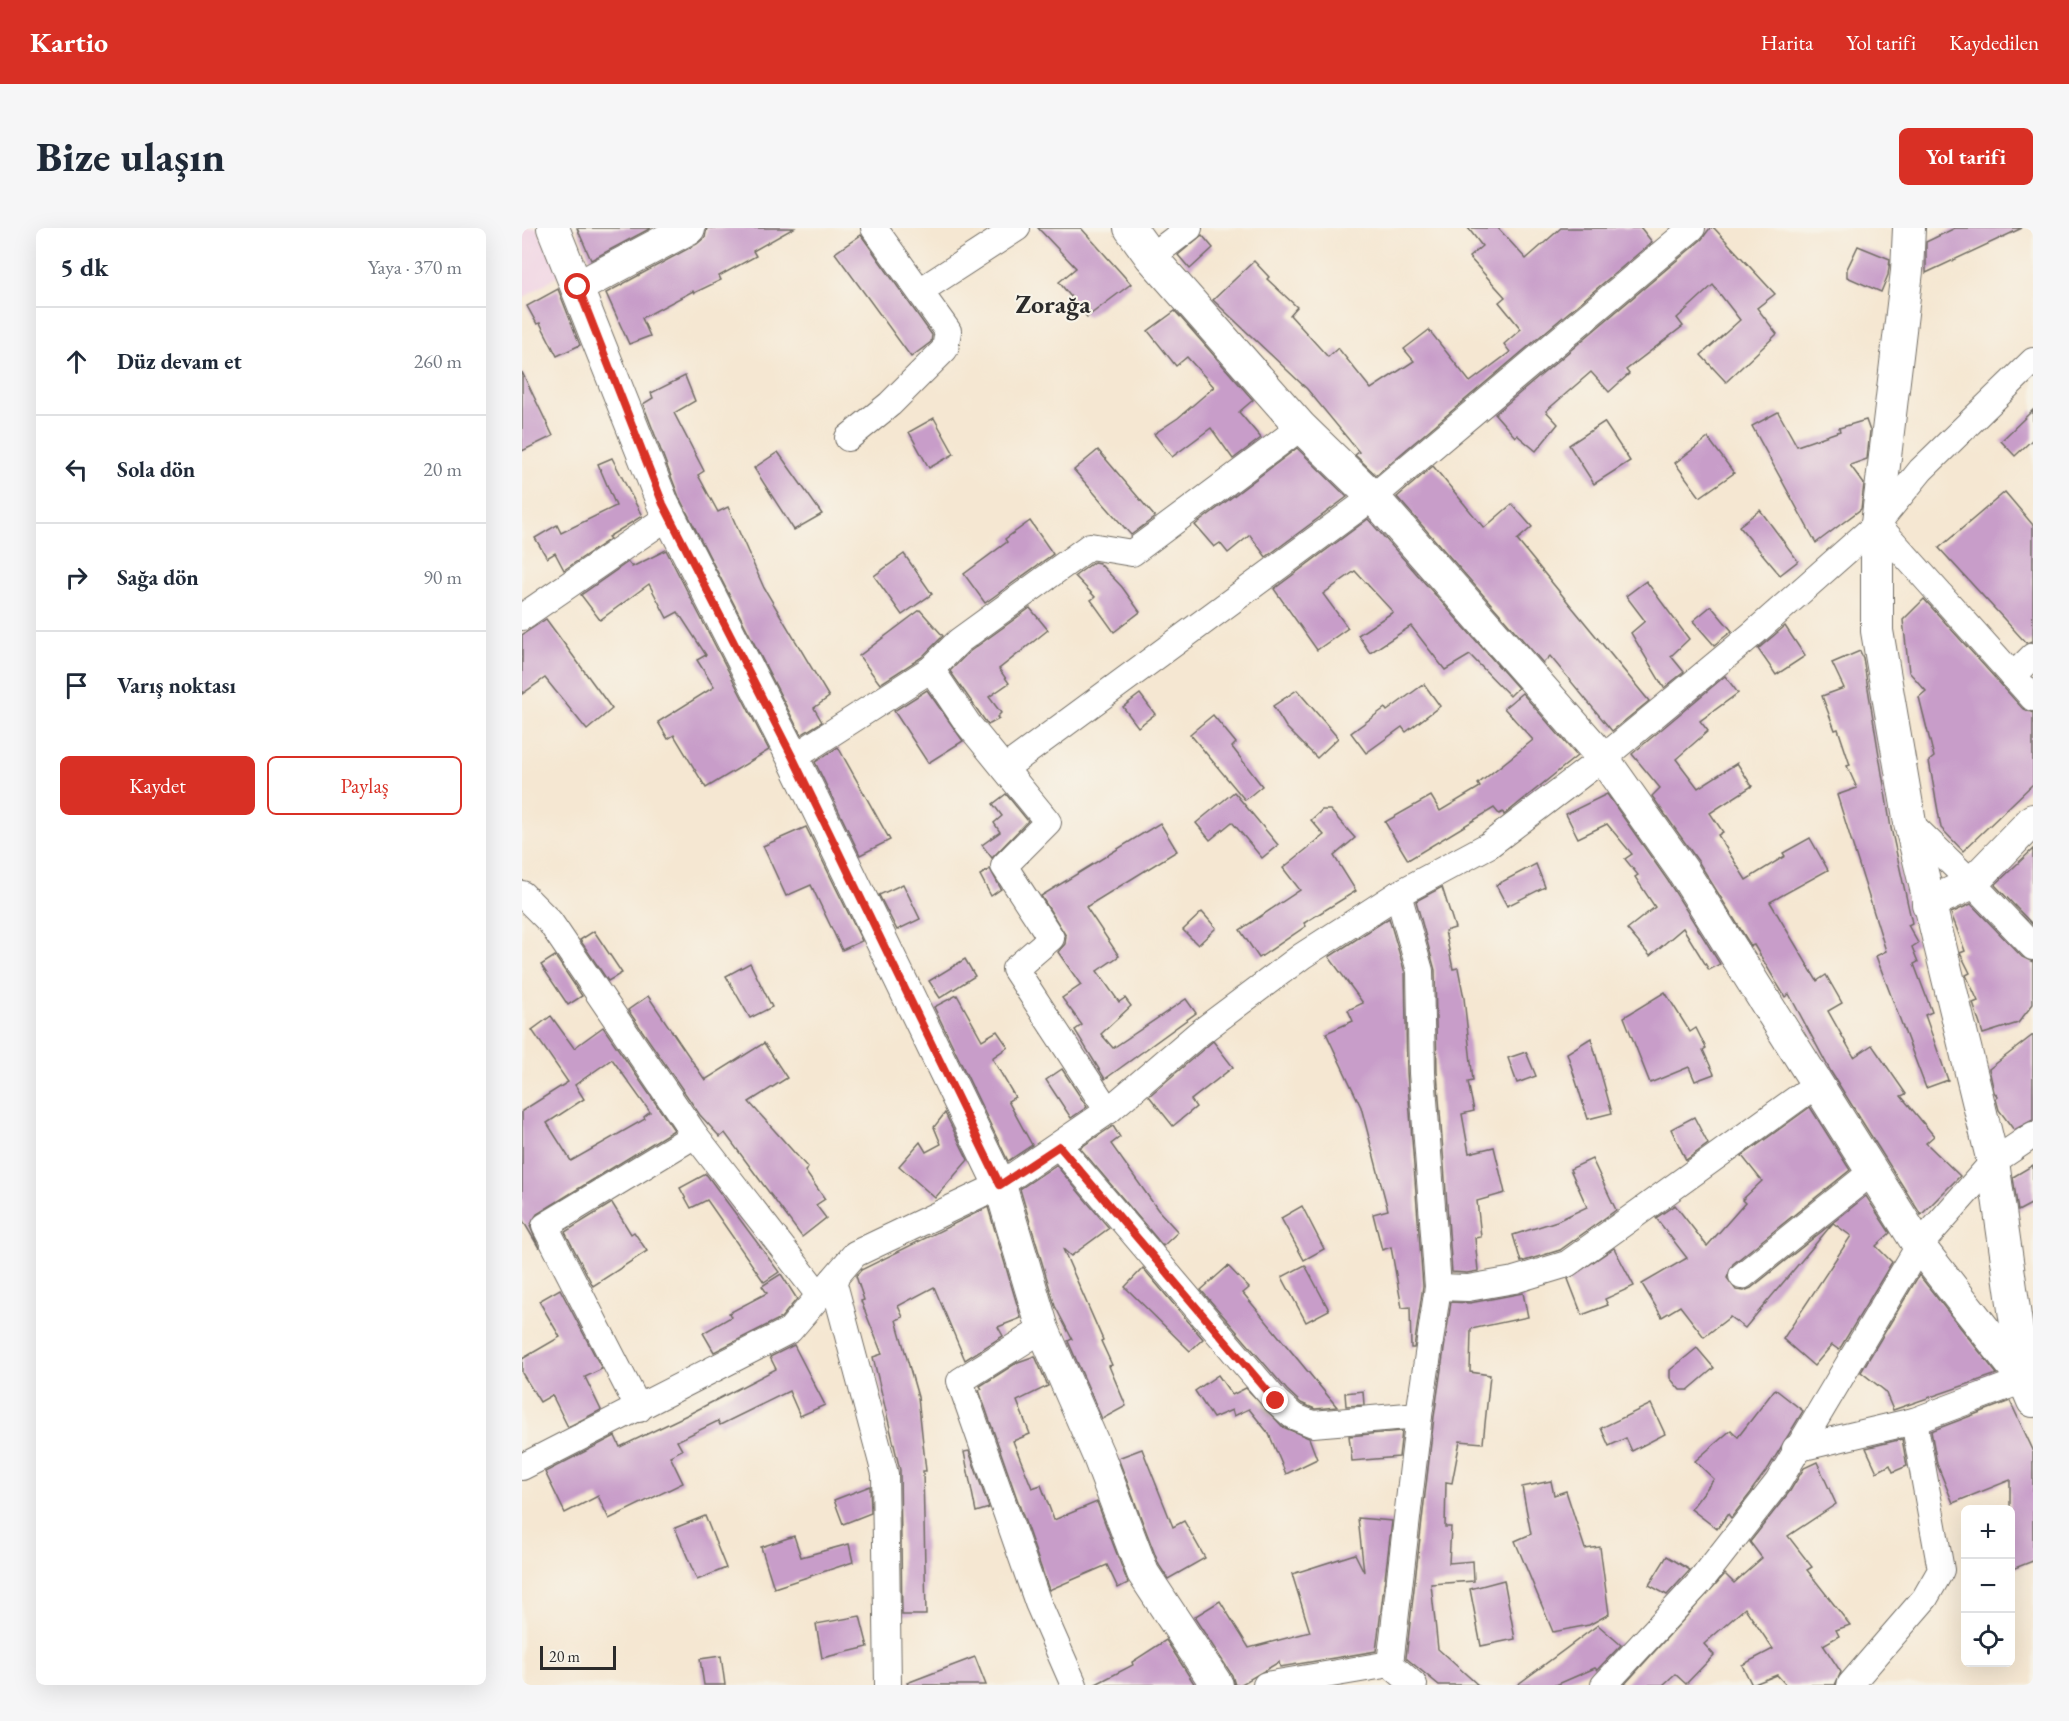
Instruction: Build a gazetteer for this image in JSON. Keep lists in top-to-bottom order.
{
  "districts": ["Zorağa"],
  "scale_bar": "20 m",
  "page": {
    "header": "Kartio",
    "nav": ["Harita", "Yol tarifi", "Kaydedilen"],
    "buttons": [
      "Yol tarifi",
      ["Kaydet", "Paylaş"]
    ],
    "title": "Bize ulaşın",
    "heading": ["5 dk", "Yaya · 370 m"],
    "list": [
      ["Düz devam et", "260 m"],
      ["Sola dön", "20 m"],
      ["Sağa dön", "90 m"],
      "Varış noktası"
    ],
    "map_buttons": ["+", "−"],
    "scale": "20 m"
  }
}
